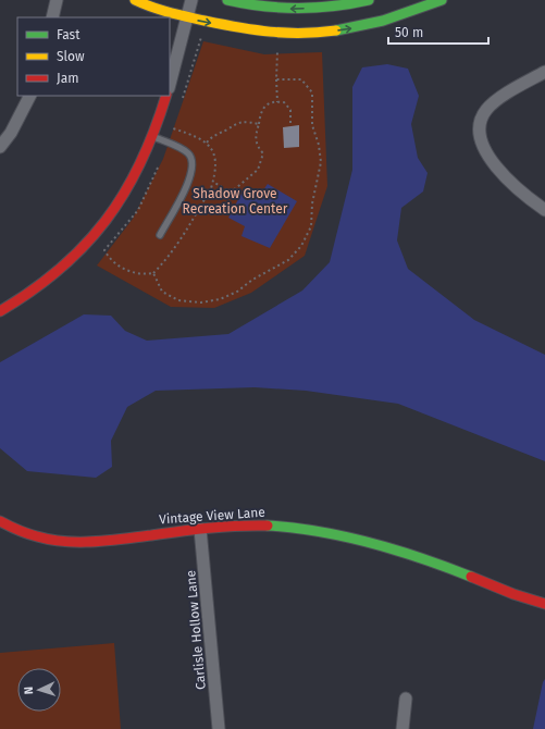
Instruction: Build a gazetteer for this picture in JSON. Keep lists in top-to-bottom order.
{
  "streets": {
    "street": ["Vintage View Lane", "Carlisle Hollow Lane"]
  },
  "crossings": [
    ["Vintage View Lane", "Carlisle Hollow Lane"]
  ],
  "parks": ["Shadow Grove Recreation Center"],
  "legend": ["Fast", "Slow", "Jam"],
  "scale_bar": "50 m",
  "north": "left"
}
